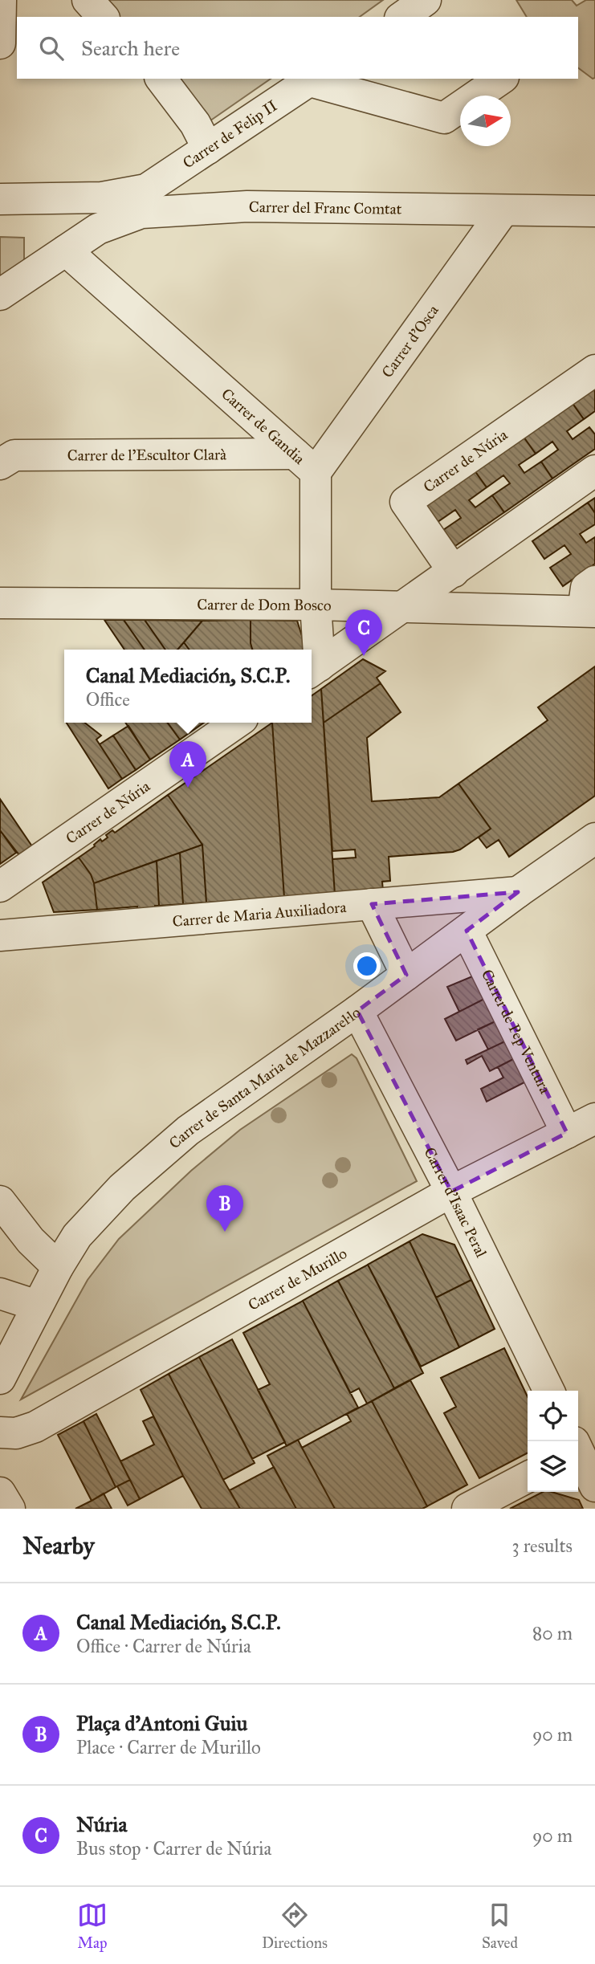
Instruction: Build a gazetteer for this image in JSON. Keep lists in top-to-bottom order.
{
  "streets": {
    "street": [
      "Carrer de Felip II",
      "Carrer del Franc Comtat",
      "Carrer d'Osca",
      "Carrer de Gandia",
      "Carrer de l'Escultor Clarà",
      "Carrer de Núria",
      "Carrer de Dom Bosco",
      "Carrer de Maria Auxiliadora",
      "Carrer de Pep Ventura",
      "Carrer de Santa Maria de Mazzarel·lo",
      "Carrer d'Isaac Peral",
      "Carrer de Murillo"
    ]
  },
  "crossings": [
    ["Carrer del Franc Comtat", "Carrer d'Osca"],
    ["Carrer del Franc Comtat", "Carrer de Gandia"],
    ["Carrer d'Osca", "Carrer de Gandia"],
    ["Carrer d'Osca", "Carrer de l'Escultor Clarà"],
    ["Carrer de Gandia", "Carrer de l'Escultor Clarà"],
    ["Carrer de Gandia", "Carrer de Dom Bosco"],
    ["Carrer de Maria Auxiliadora", "Carrer de Santa Maria de Mazzarel·lo"],
    ["Carrer de Pep Ventura", "Carrer de Santa Maria de Mazzarel·lo"],
    ["Carrer de Pep Ventura", "Carrer de Murillo"],
    ["Carrer de Santa Maria de Mazzarel·lo", "Carrer d'Isaac Peral"],
    ["Carrer d'Isaac Peral", "Carrer de Murillo"]
  ],
  "north": "right",
  "page": {
    "search": "Search here",
    "pins": ["C", "A", "B"],
    "popup": ["Canal Mediación, S.C.P.", "Office"],
    "heading": ["Nearby", "3 results"],
    "list": [
      {
        "mark": "A",
        "name": "Canal Mediación, S.C.P.",
        "note": "Office · Carrer de Núria",
        "value": "80 m"
      },
      {
        "mark": "B",
        "name": "Plaça d'Antoni Guiu",
        "note": "Place · Carrer de Murillo",
        "value": "90 m"
      },
      {
        "mark": "C",
        "name": "Núria",
        "note": "Bus stop · Carrer de Núria",
        "value": "90 m"
      }
    ],
    "nav": ["Map", "Directions", "Saved"]
  }
}
